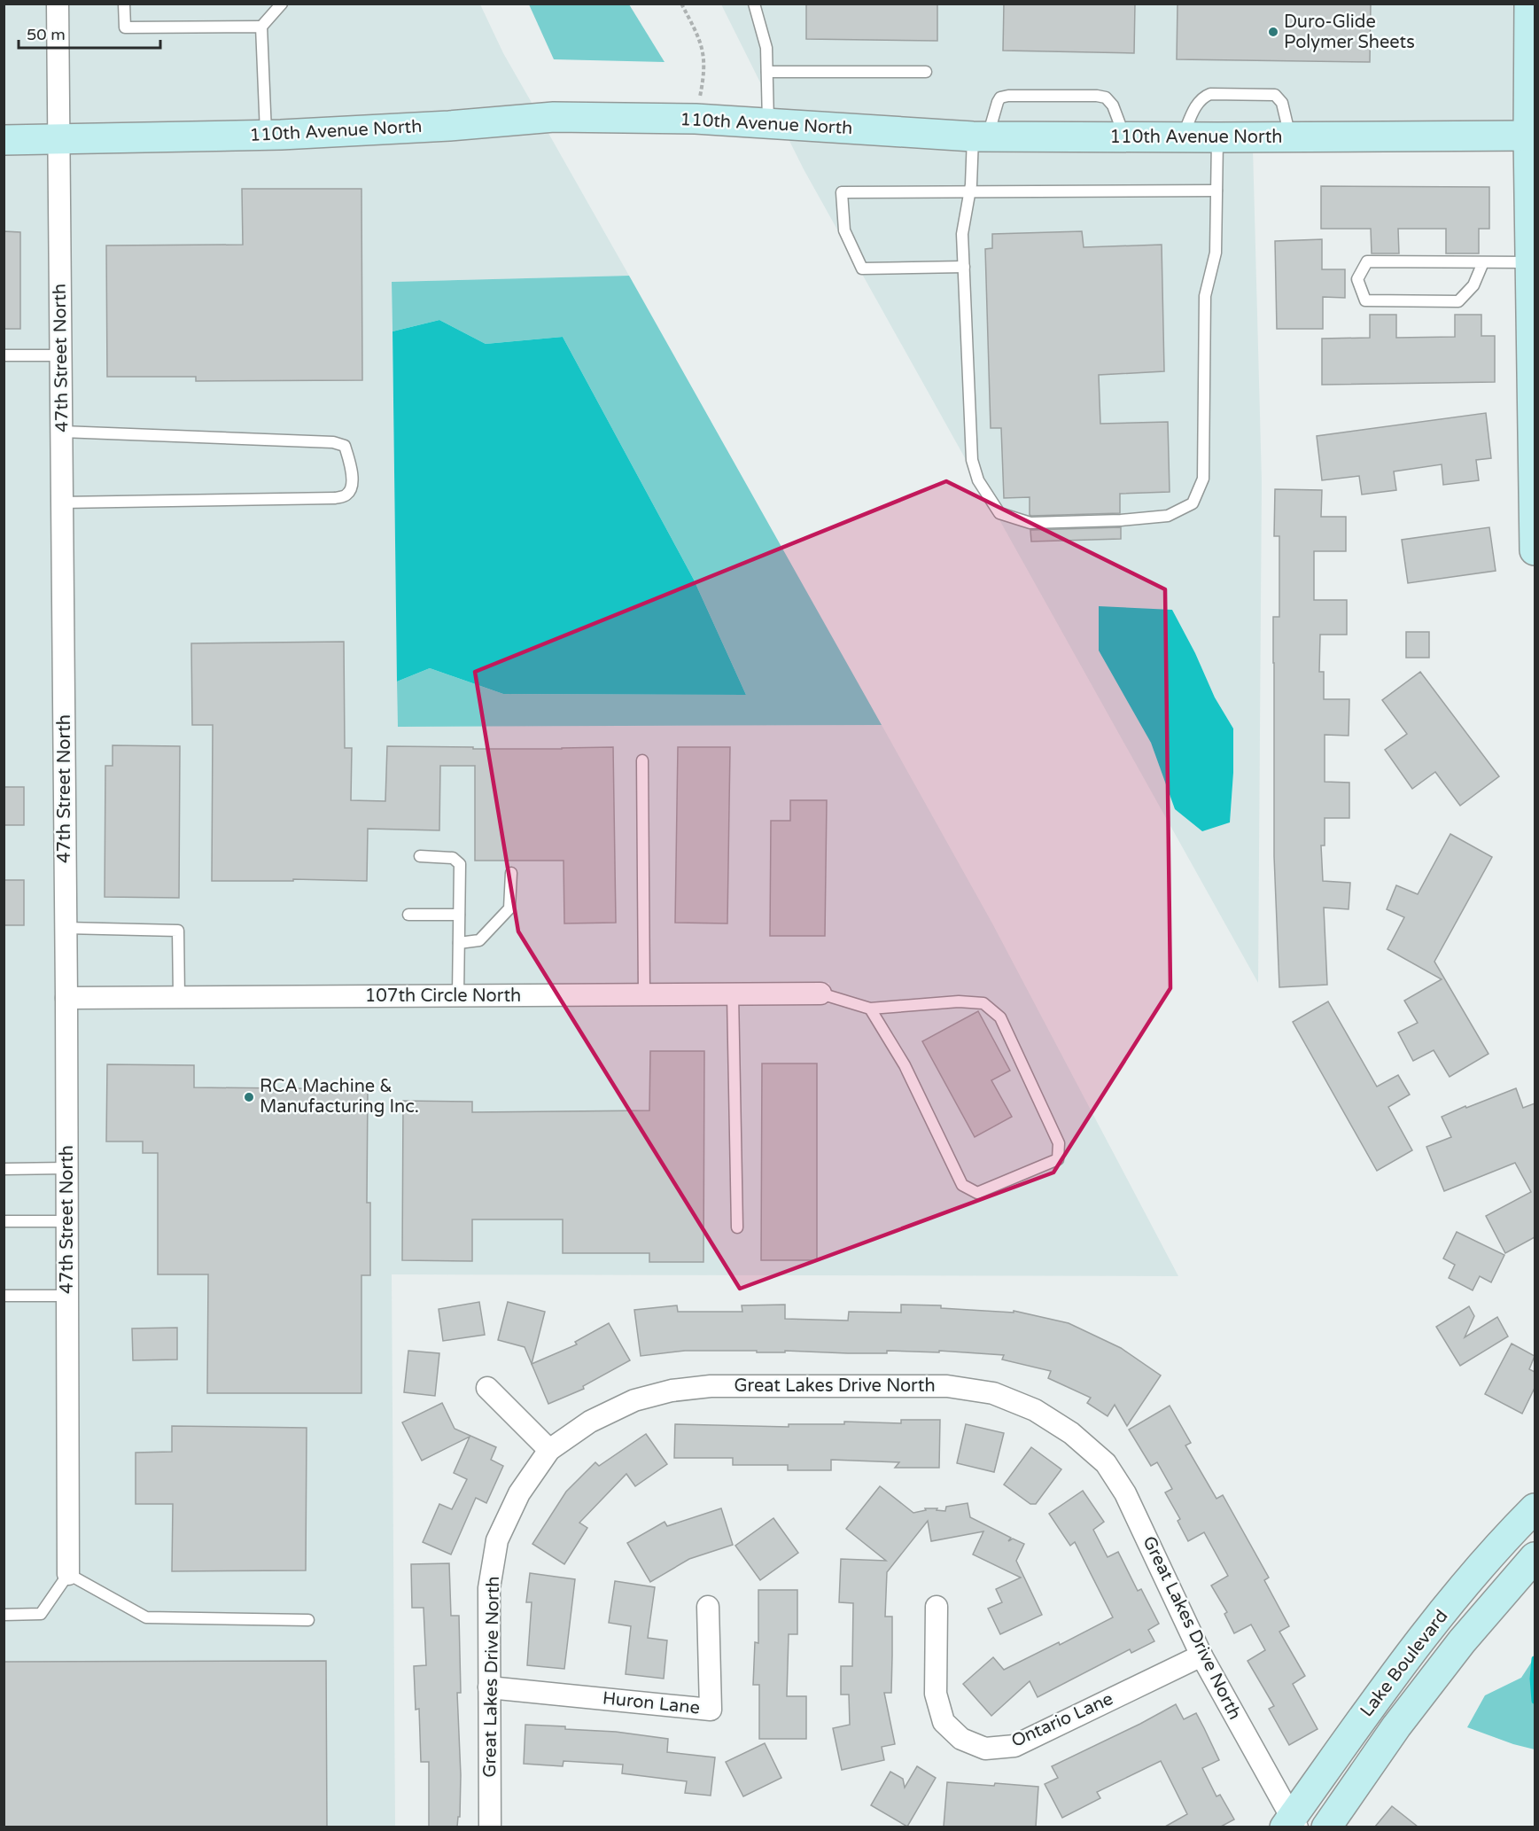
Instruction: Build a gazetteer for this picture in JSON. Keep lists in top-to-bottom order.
{
  "streets": {
    "street": [
      "110th Avenue North",
      "47th Street North",
      "107th Circle North",
      "Great Lakes Drive North",
      "Lake Boulevard",
      "Huron Lane",
      "Ontario Lane"
    ]
  },
  "crossings": [
    ["110th Avenue North", "47th Street North"],
    ["47th Street North", "107th Circle North"],
    ["Great Lakes Drive North", "Lake Boulevard"],
    ["Great Lakes Drive North", "Huron Lane"],
    ["Great Lakes Drive North", "Ontario Lane"]
  ],
  "places": ["Duro-Glide Polymer Sheets", "RCA Machine & Manufacturing Inc."],
  "scale_bar": "50 m"
}
